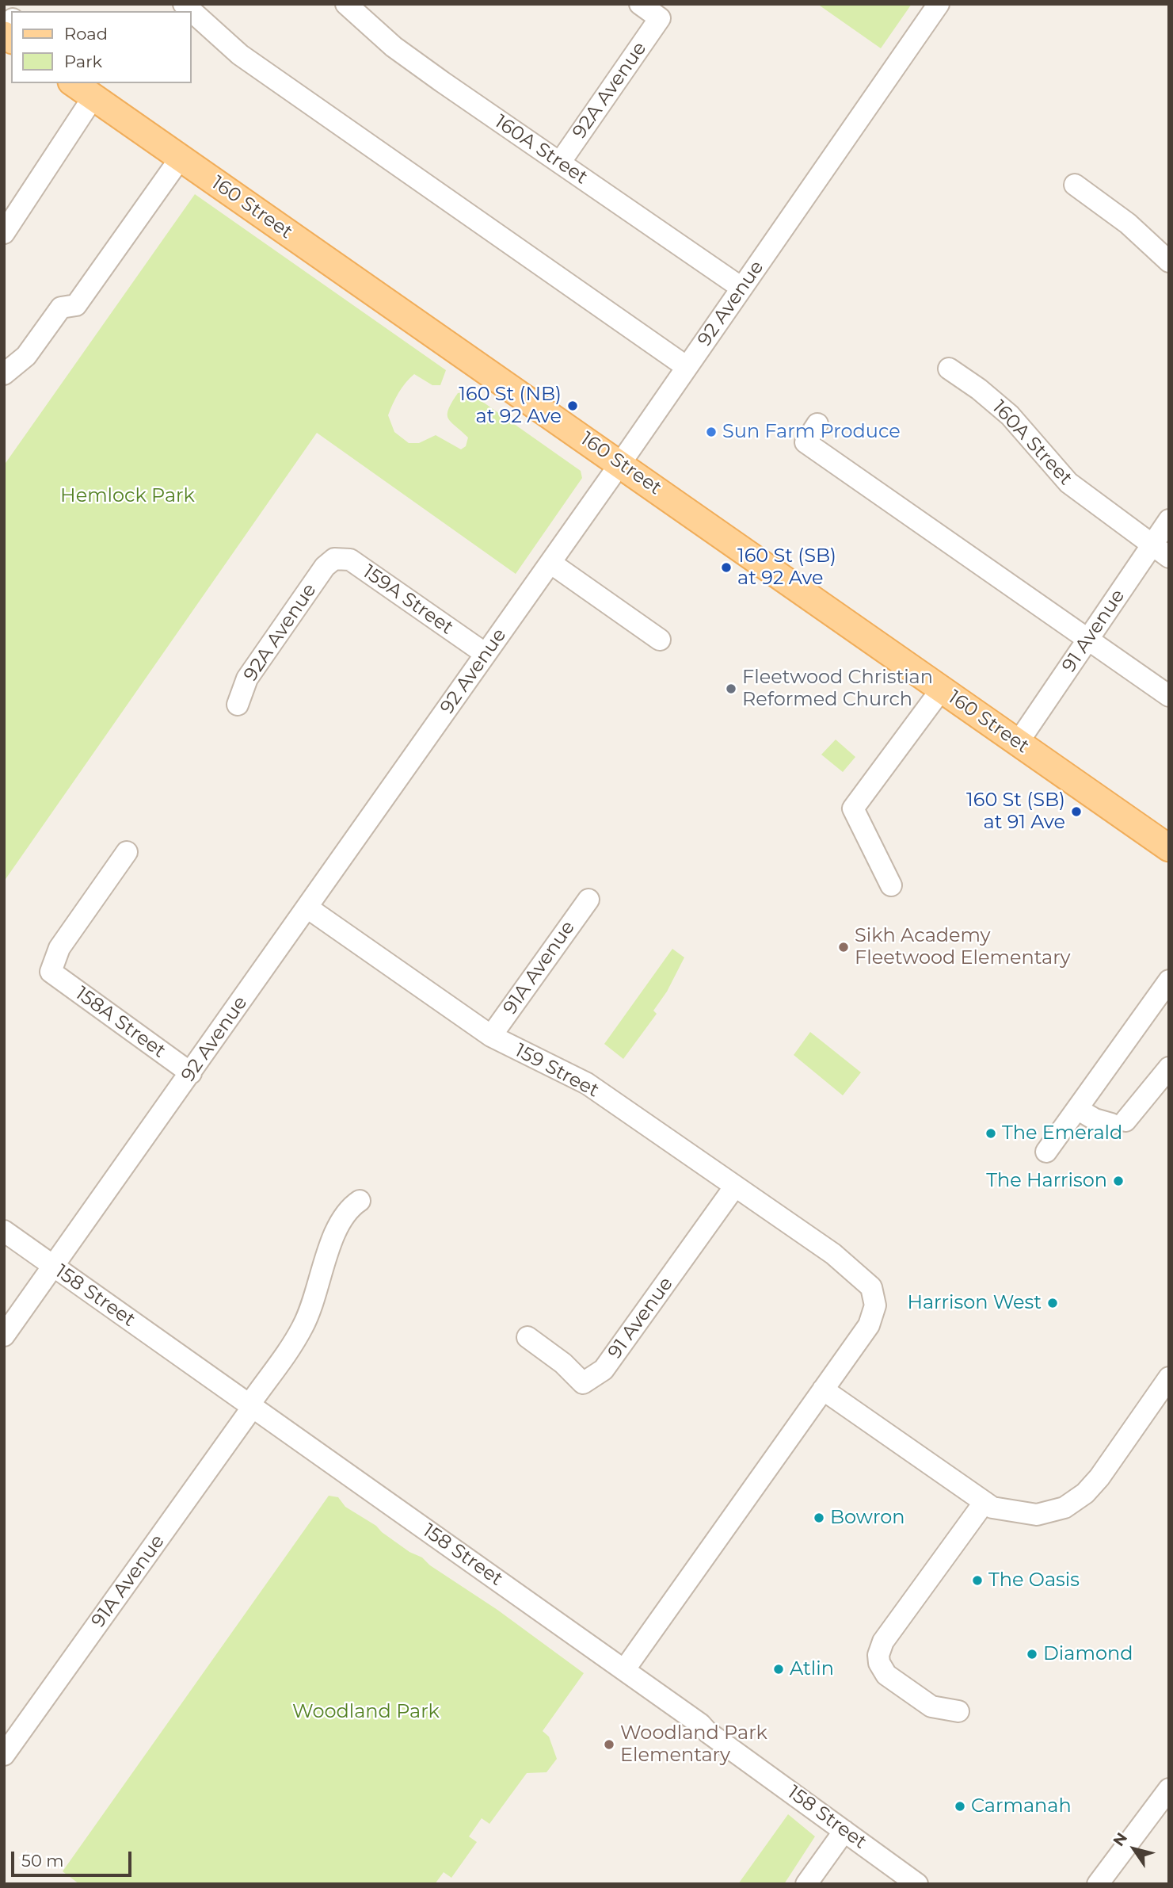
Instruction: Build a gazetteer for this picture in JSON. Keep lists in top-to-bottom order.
{
  "streets": {
    "main road": ["160 Street"],
    "street": [
      "92A Avenue",
      "160A Street",
      "92 Avenue",
      "159A Street",
      "91 Avenue",
      "91A Avenue",
      "158A Street",
      "159 Street",
      "158 Street"
    ]
  },
  "crossings": [
    ["92A Avenue", "160A Street"],
    ["92A Avenue", "159A Street"],
    ["160A Street", "92 Avenue"],
    ["160A Street", "91 Avenue"],
    ["160 Street", "92 Avenue"],
    ["160 Street", "91 Avenue"],
    ["92 Avenue", "159A Street"],
    ["92 Avenue", "158A Street"],
    ["92 Avenue", "159 Street"],
    ["92 Avenue", "158 Street"],
    ["91 Avenue", "159 Street"],
    ["91A Avenue", "159 Street"],
    ["91A Avenue", "158 Street"],
    ["159 Street", "158 Street"]
  ],
  "parks": ["Hemlock Park", "Woodland Park"],
  "places": [
    "160 St (NB) at 92 Ave",
    "Sun Farm Produce",
    "160 St (SB) at 92 Ave",
    "Fleetwood Christian Reformed Church",
    "160 St (SB) at 91 Ave",
    "Sikh Academy Fleetwood Elementary",
    "The Emerald",
    "The Harrison",
    "Harrison West",
    "Bowron",
    "The Oasis",
    "Diamond",
    "Atlin",
    "Woodland Park Elementary",
    "Carmanah"
  ],
  "legend": ["Road", "Park"],
  "scale_bar": "50 m",
  "north": "top left"
}
